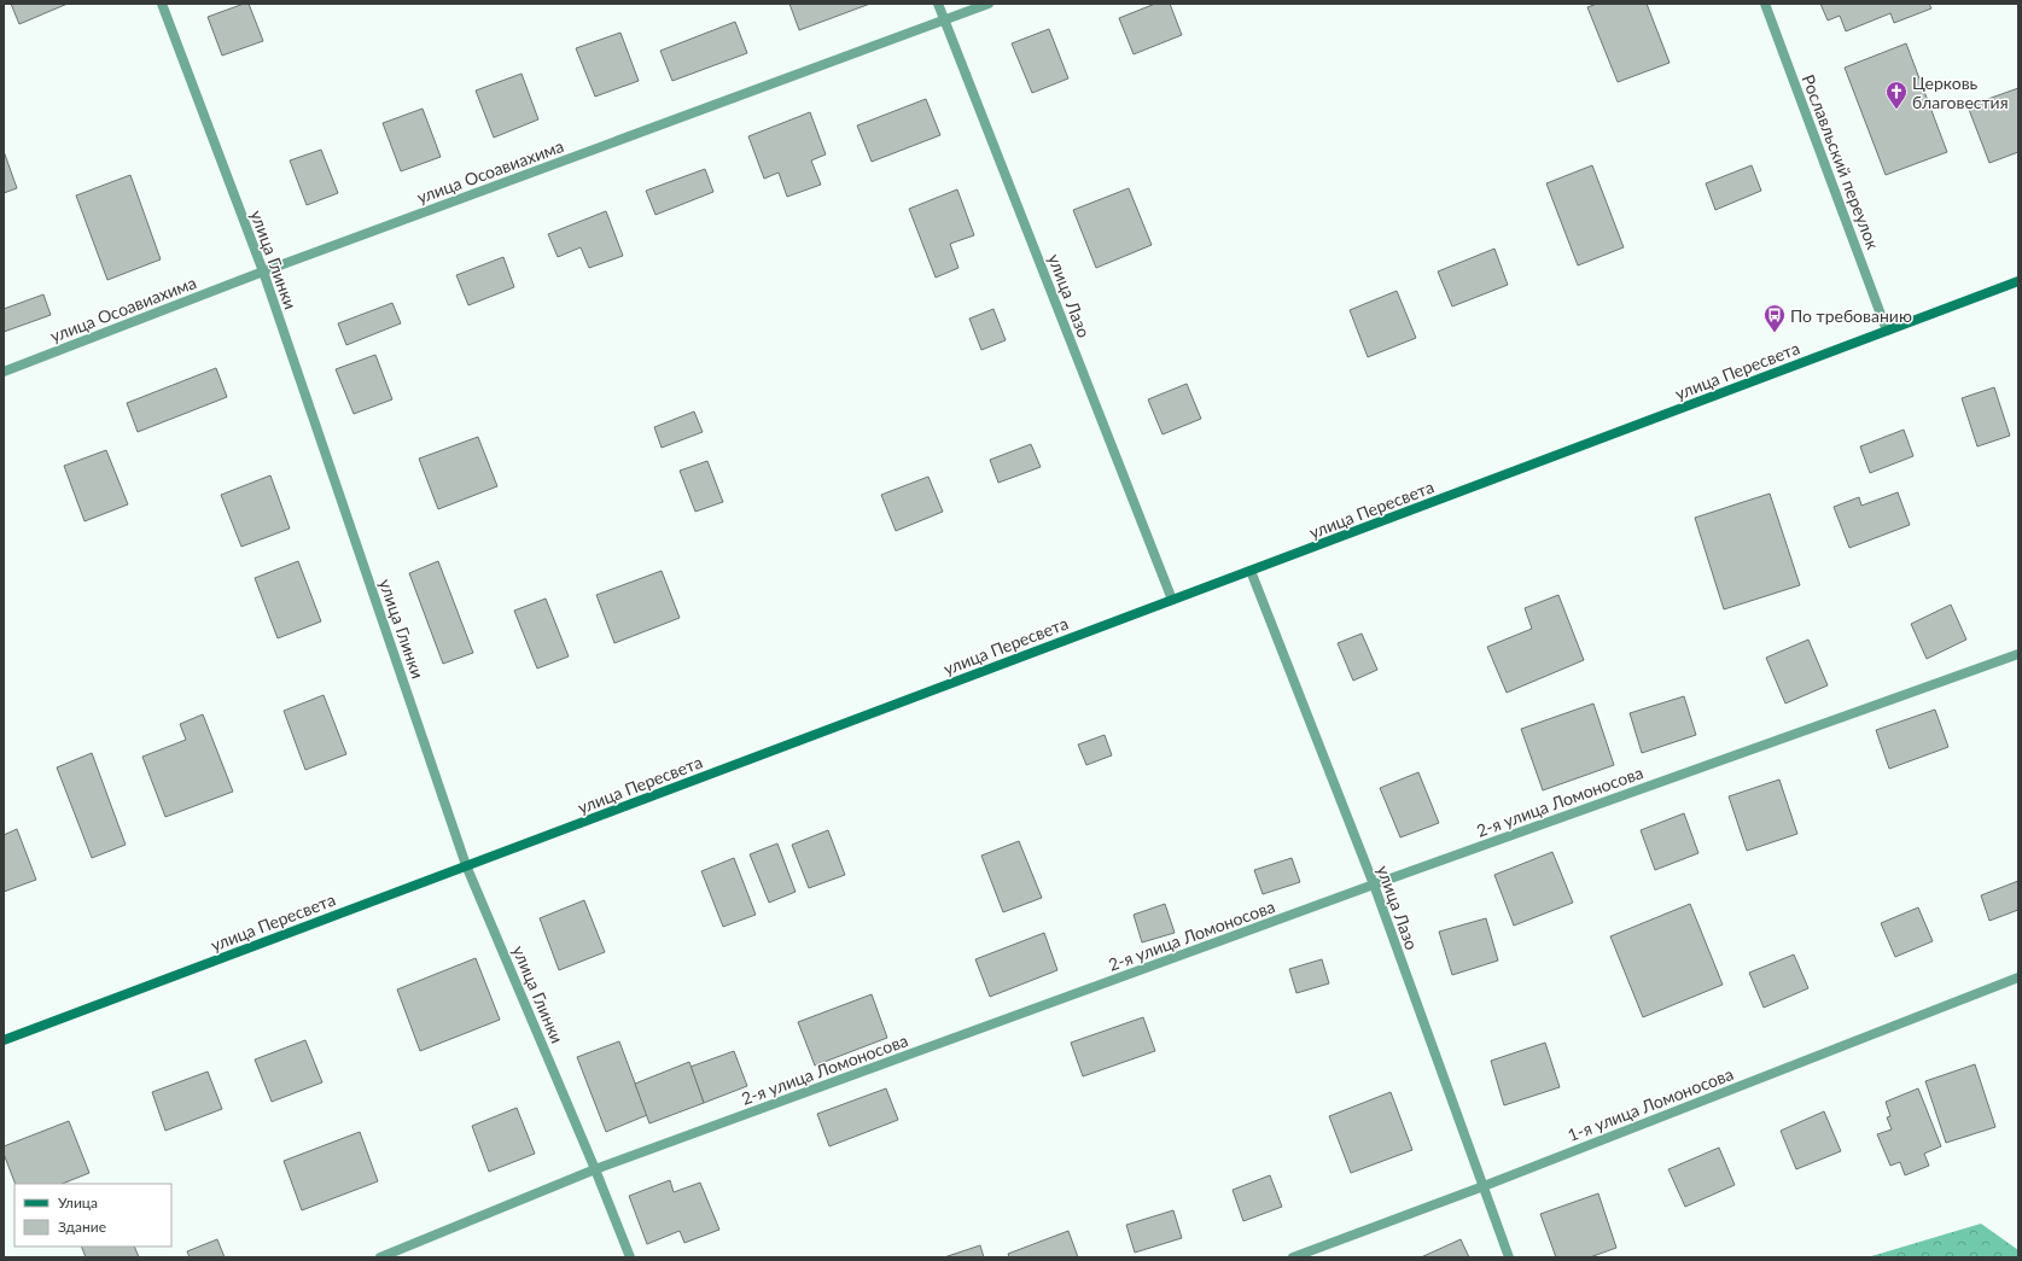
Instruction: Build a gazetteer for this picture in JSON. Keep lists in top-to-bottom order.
{
  "streets": {
    "main road": ["улица Пересвета"],
    "street": [
      "Рославльский переулок",
      "улица Осоавиахима",
      "улица Глинки",
      "улица Лазо",
      "2-я улица Ломоносова",
      "1-я улица Ломоносова"
    ]
  },
  "crossings": [
    ["Рославльский переулок", "улица Пересвета"],
    ["улица Осоавиахима", "улица Глинки"],
    ["улица Осоавиахима", "улица Лазо"],
    ["улица Глинки", "улица Пересвета"],
    ["улица Глинки", "2-я улица Ломоносова"],
    ["улица Лазо", "улица Пересвета"],
    ["улица Лазо", "2-я улица Ломоносова"],
    ["улица Лазо", "1-я улица Ломоносова"]
  ],
  "places": {
    "church": ["Церковь благовестия"],
    "bus stop": ["По требованию"]
  },
  "legend": ["Улица", "Здание"]
}
